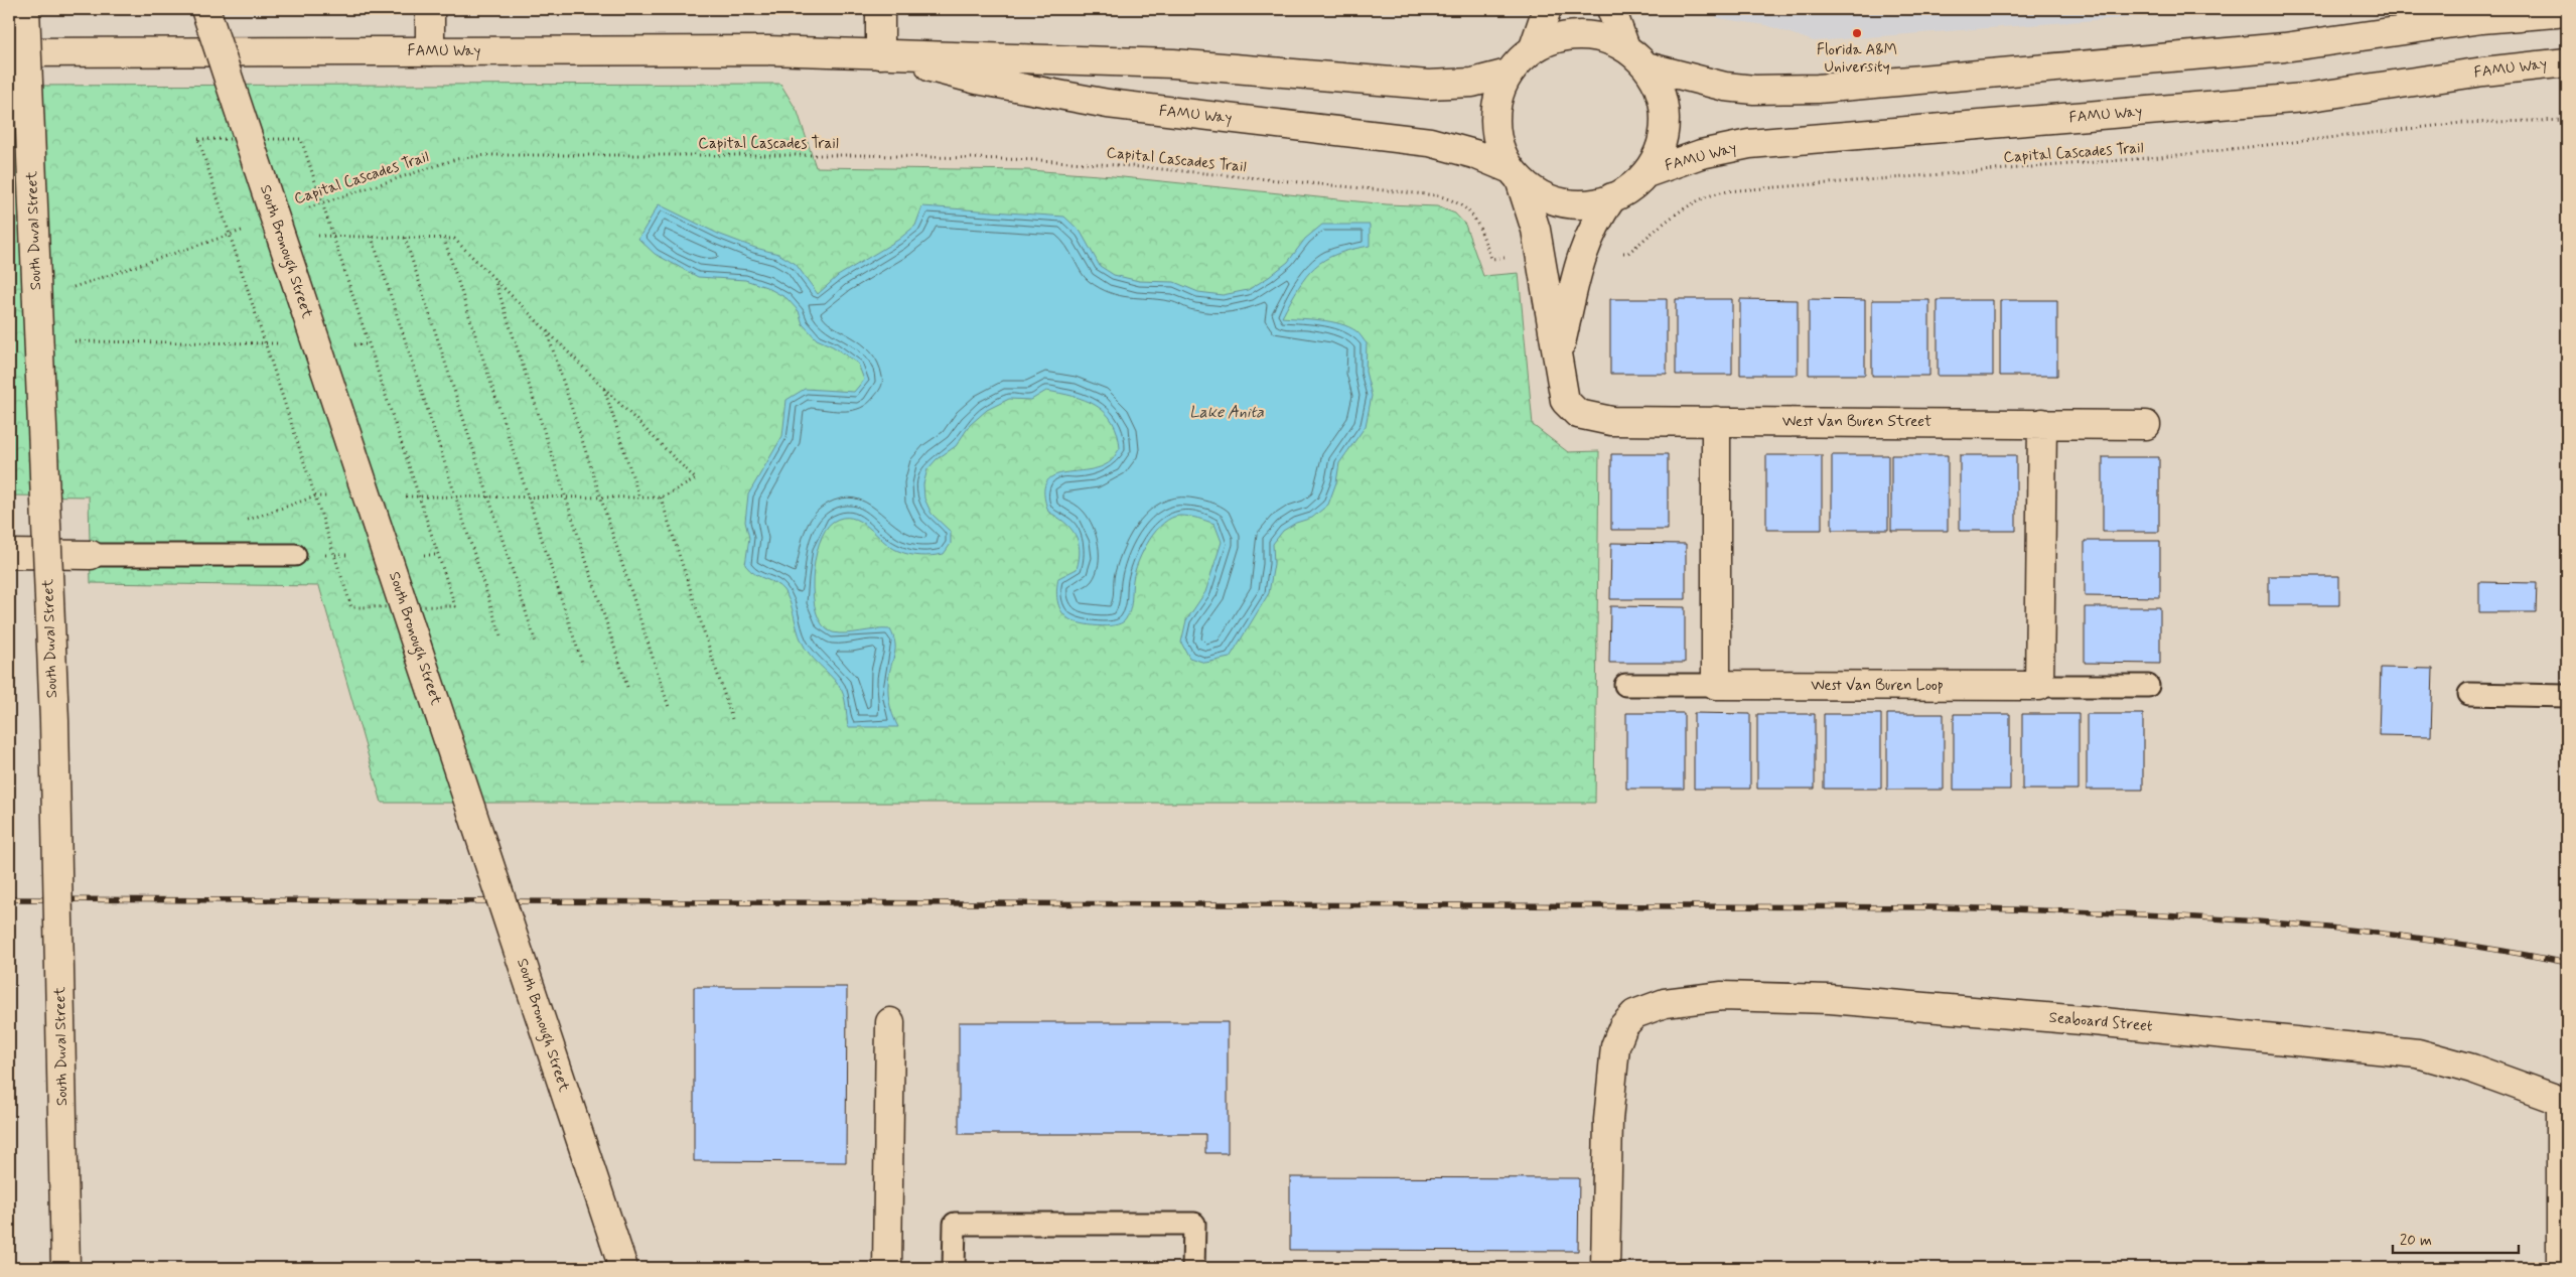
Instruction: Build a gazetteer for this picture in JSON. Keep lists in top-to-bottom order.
{
  "streets": {
    "street": [
      "FAMU Way",
      "South Duval Street",
      "South Bronough Street",
      "West Van Buren Street",
      "West Van Buren Loop",
      "Seaboard Street"
    ],
    "path": ["Capital Cascades Trail"]
  },
  "water": ["Lake Anita"],
  "places": ["Florida A&M University"],
  "scale_bar": "20 m"
}
